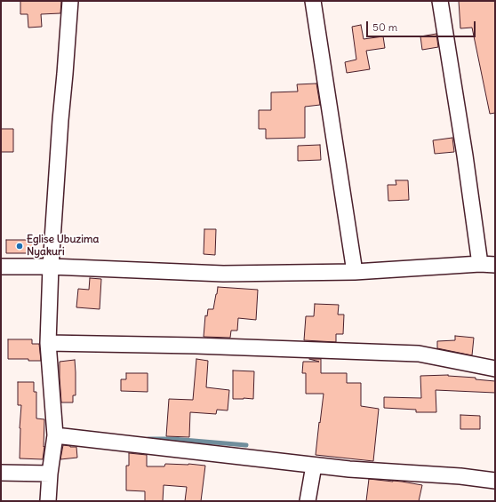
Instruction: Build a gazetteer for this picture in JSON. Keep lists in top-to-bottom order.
{
  "places": ["Eglise Ubuzima Nyakuri"],
  "scale_bar": "50 m"
}
